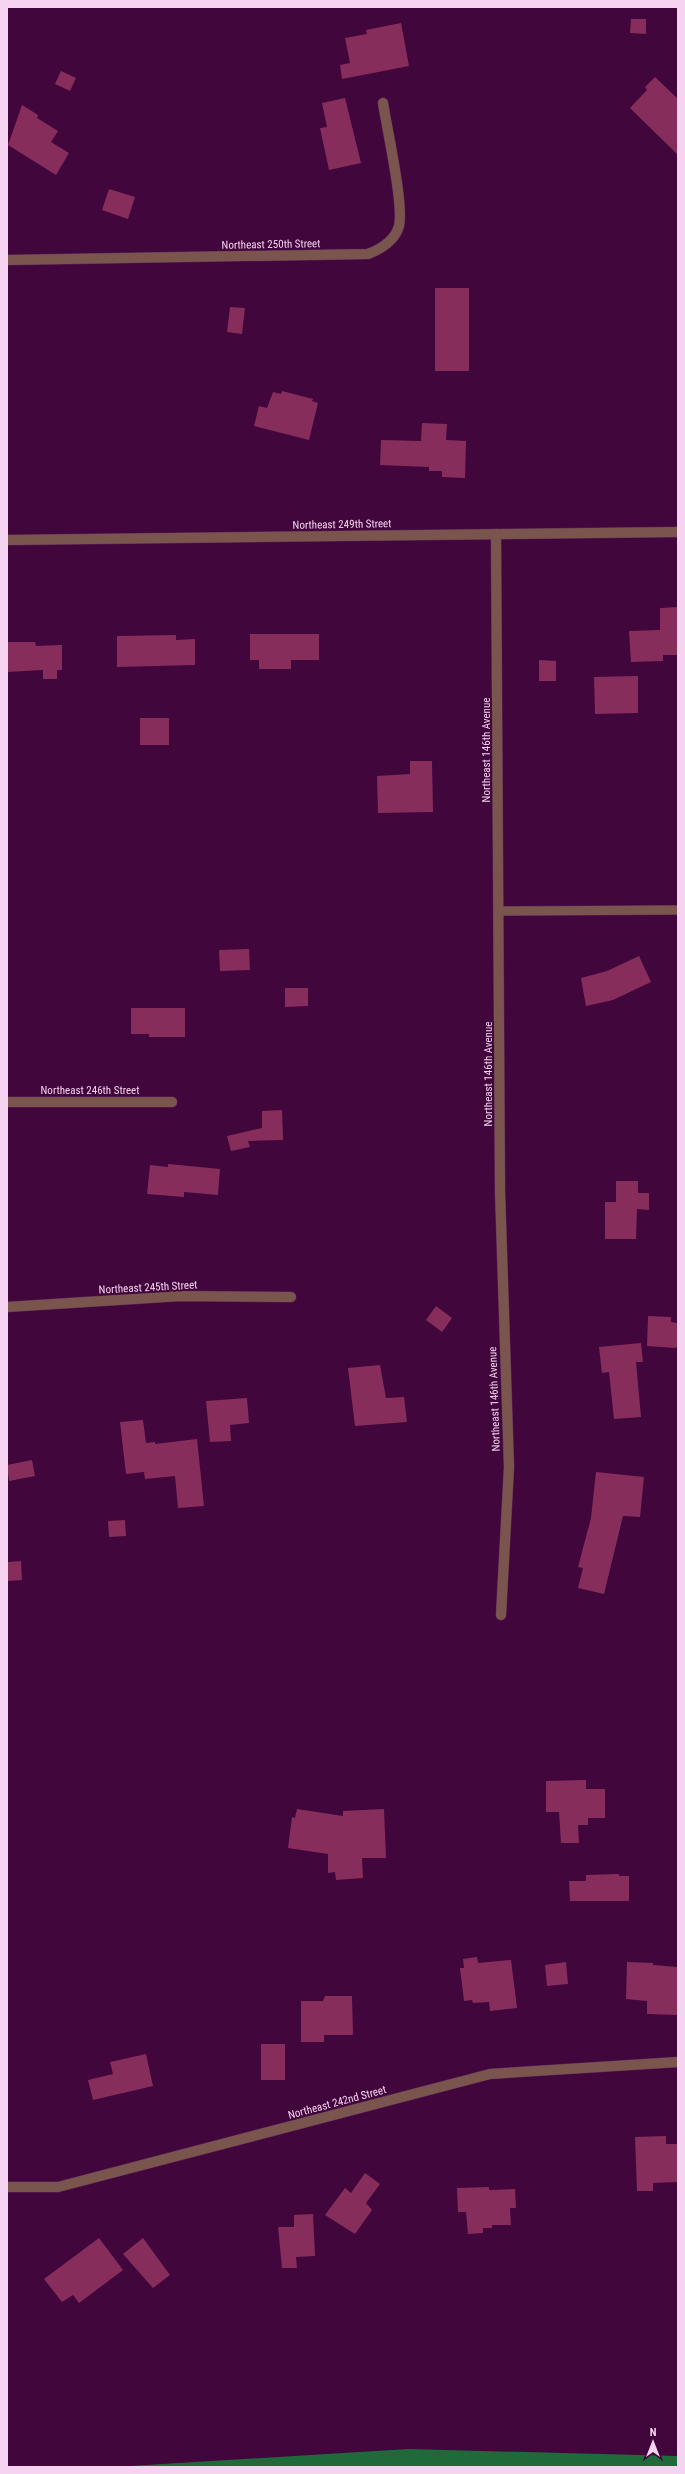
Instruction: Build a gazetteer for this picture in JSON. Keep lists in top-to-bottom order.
{
  "streets": {
    "street": [
      "Northeast 250th Street",
      "Northeast 249th Street",
      "Northeast 146th Avenue",
      "Northeast 246th Street",
      "Northeast 245th Street",
      "Northeast 242nd Street"
    ]
  },
  "crossings": [
    ["Northeast 249th Street", "Northeast 146th Avenue"]
  ],
  "north": "top"
}
